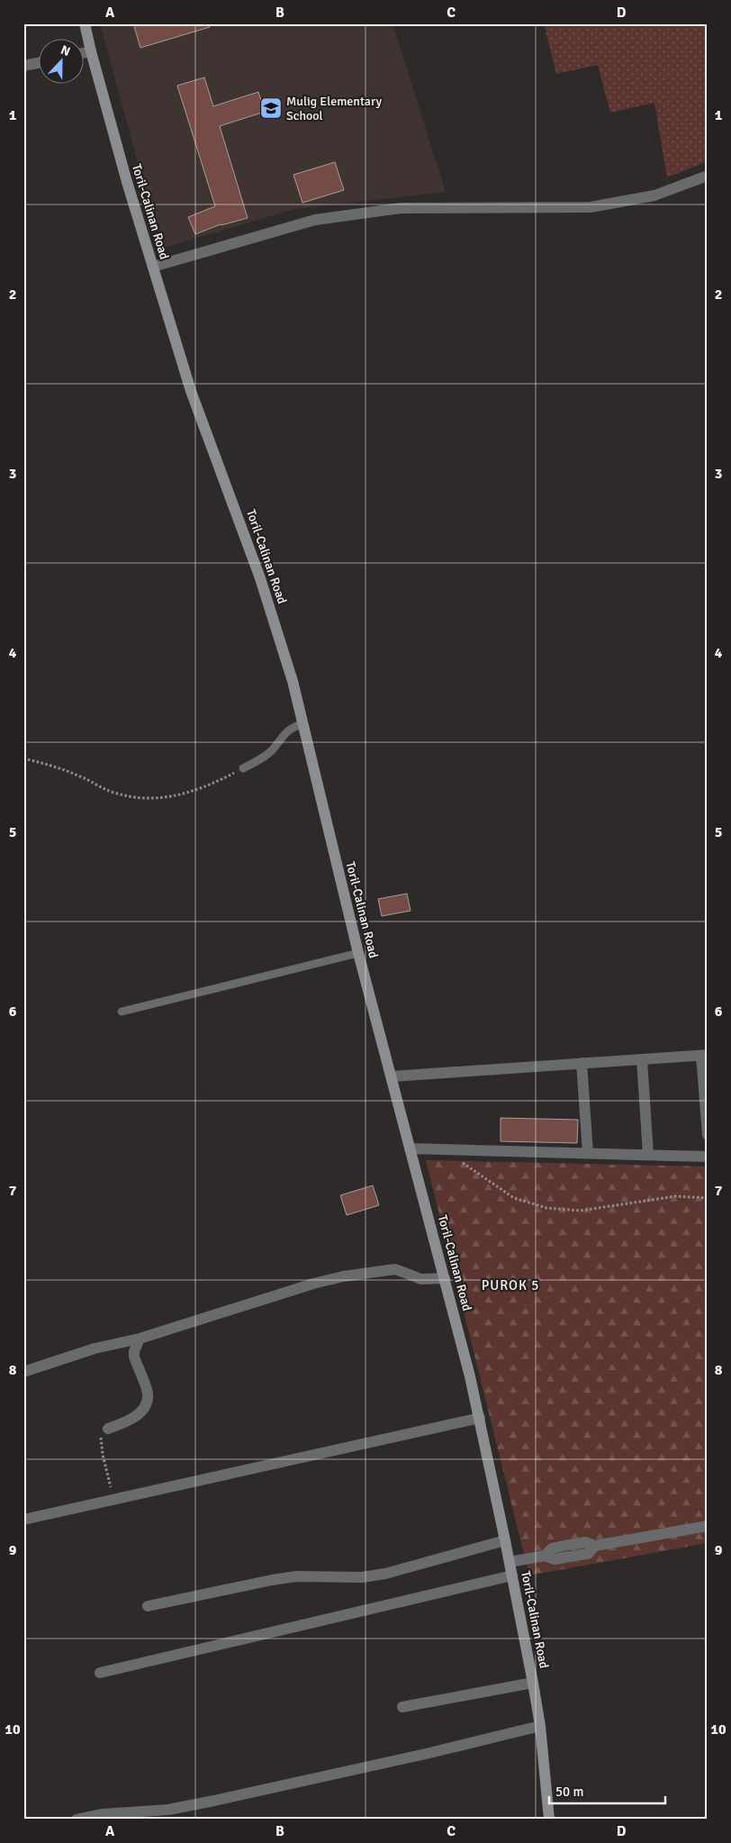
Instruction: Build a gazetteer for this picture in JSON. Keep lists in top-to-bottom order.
{
  "streets": {
    "main road": ["Toril-Calinan Road"]
  },
  "districts": ["PUROK 5"],
  "places": {
    "school or university": ["Mulig Elementary School"]
  },
  "scale_bar": "50 m",
  "north": "top",
  "grid": {
    "columns": [
      "A",
      "B",
      "C",
      "D"
    ],
    "rows": [
      "1",
      "2",
      "3",
      "4",
      "5",
      "6",
      "7",
      "8",
      "9",
      "10"
    ]
  }
}
